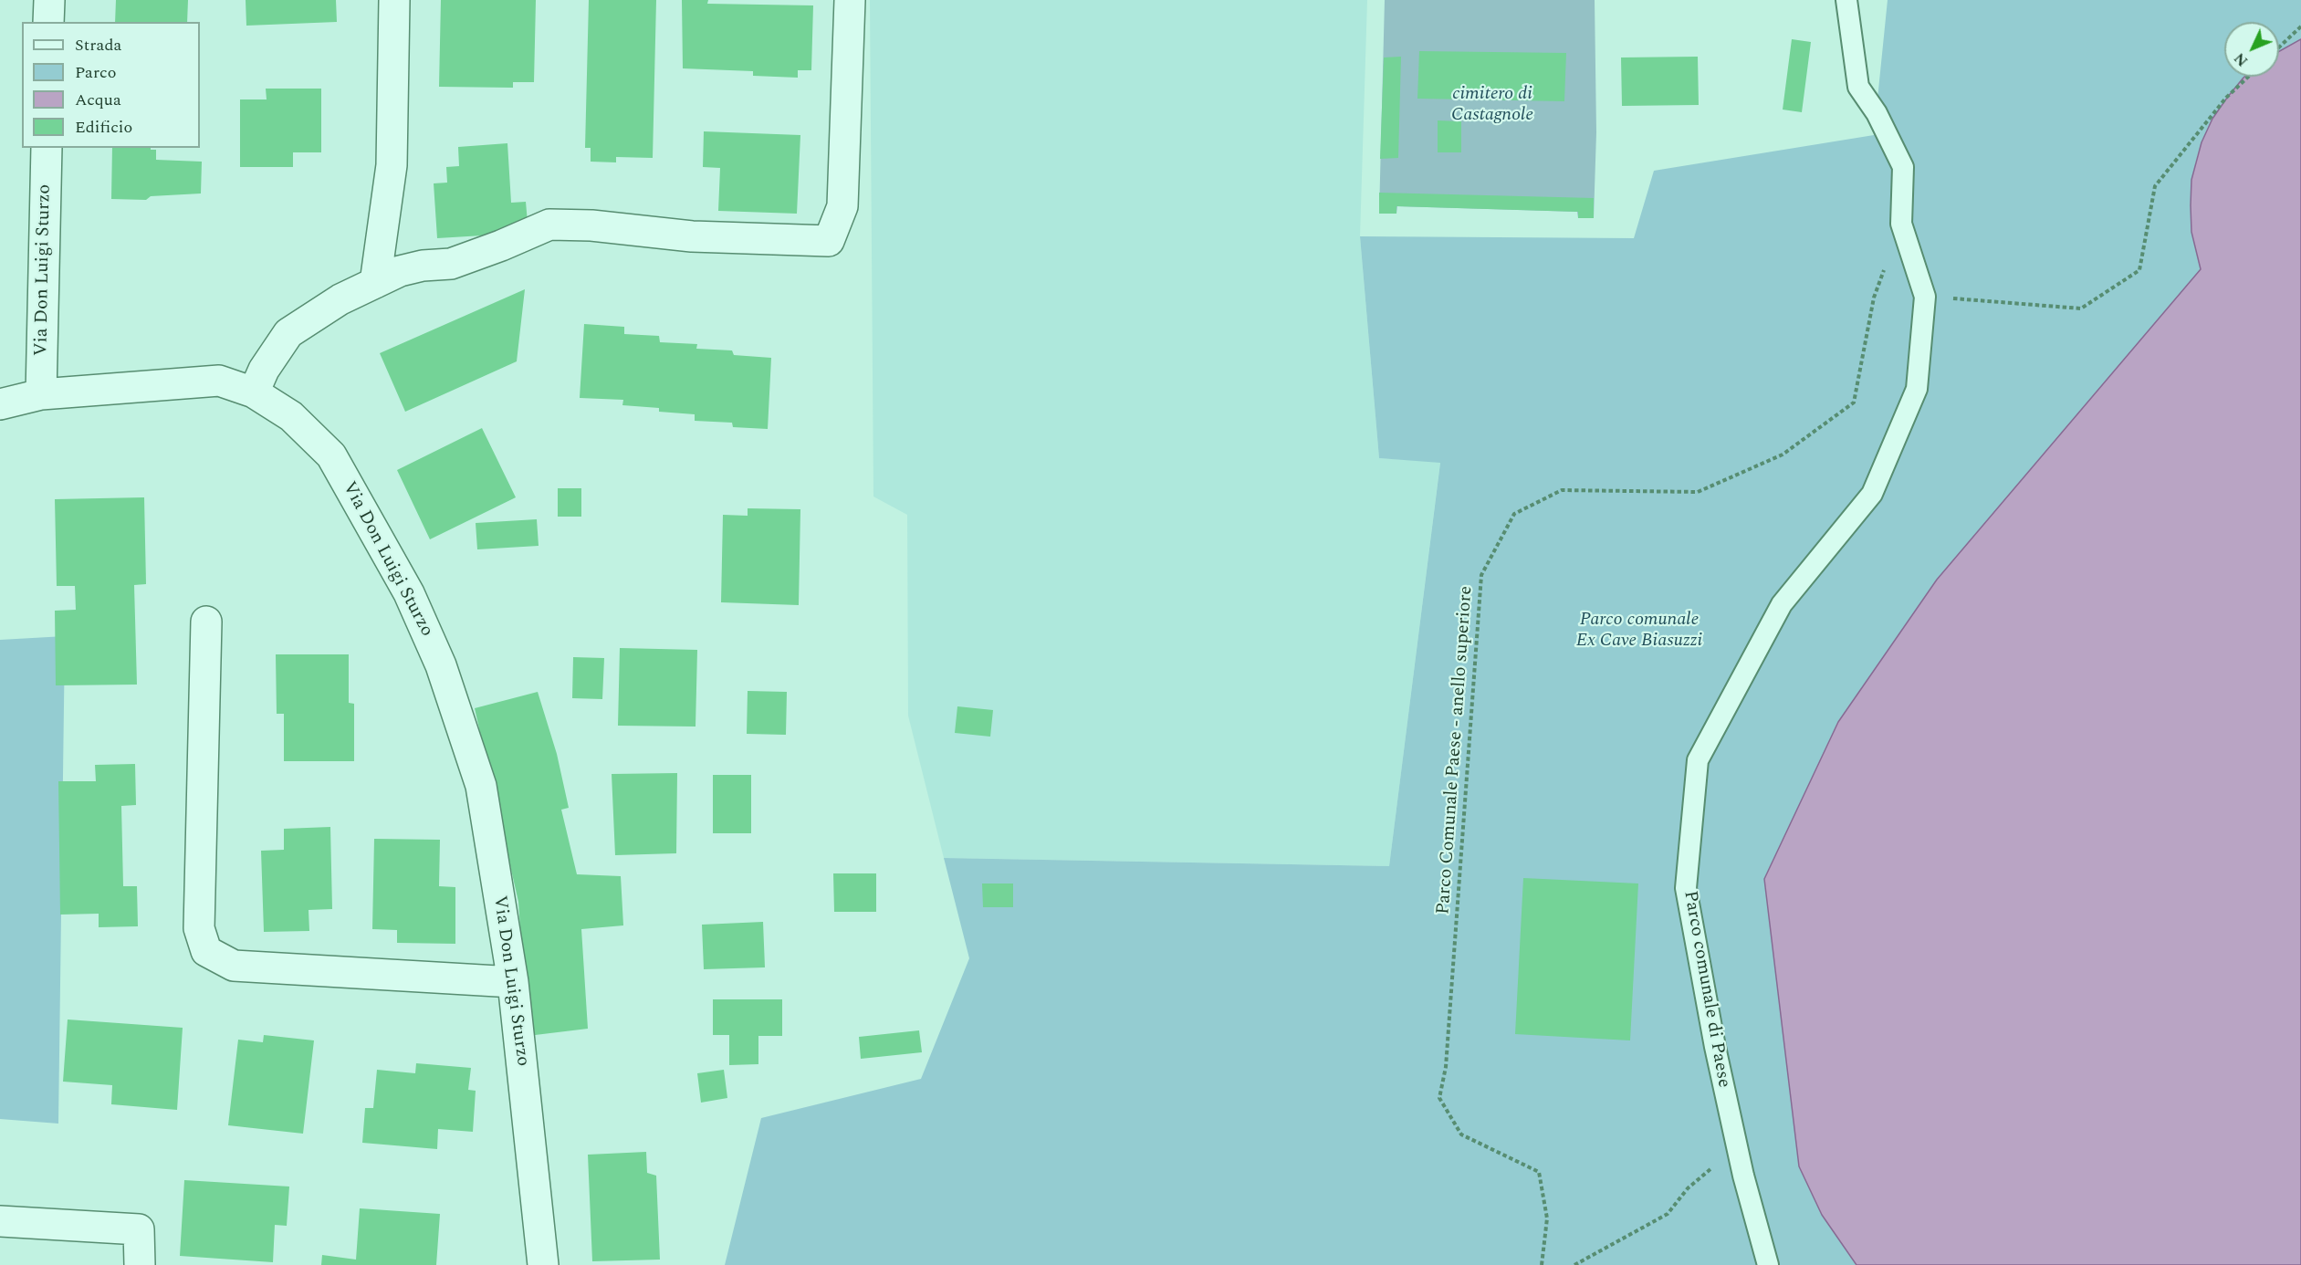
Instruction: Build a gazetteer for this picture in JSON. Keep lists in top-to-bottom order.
{
  "streets": {
    "street": ["Via Don Luigi Sturzo"],
    "lane": ["Parco comunale di Paese"],
    "path": ["Parco Comunale Paese - anello superiore"]
  },
  "crossings": [
    ["Parco Comunale Paese - anello superiore", "Parco comunale di Paese"]
  ],
  "parks": ["cimitero di Castagnole", "Parco comunale Ex Cave Biasuzzi"],
  "legend": [
    "Strada",
    "Parco",
    "Acqua",
    "Edificio"
  ],
  "north": "bottom left"
}
